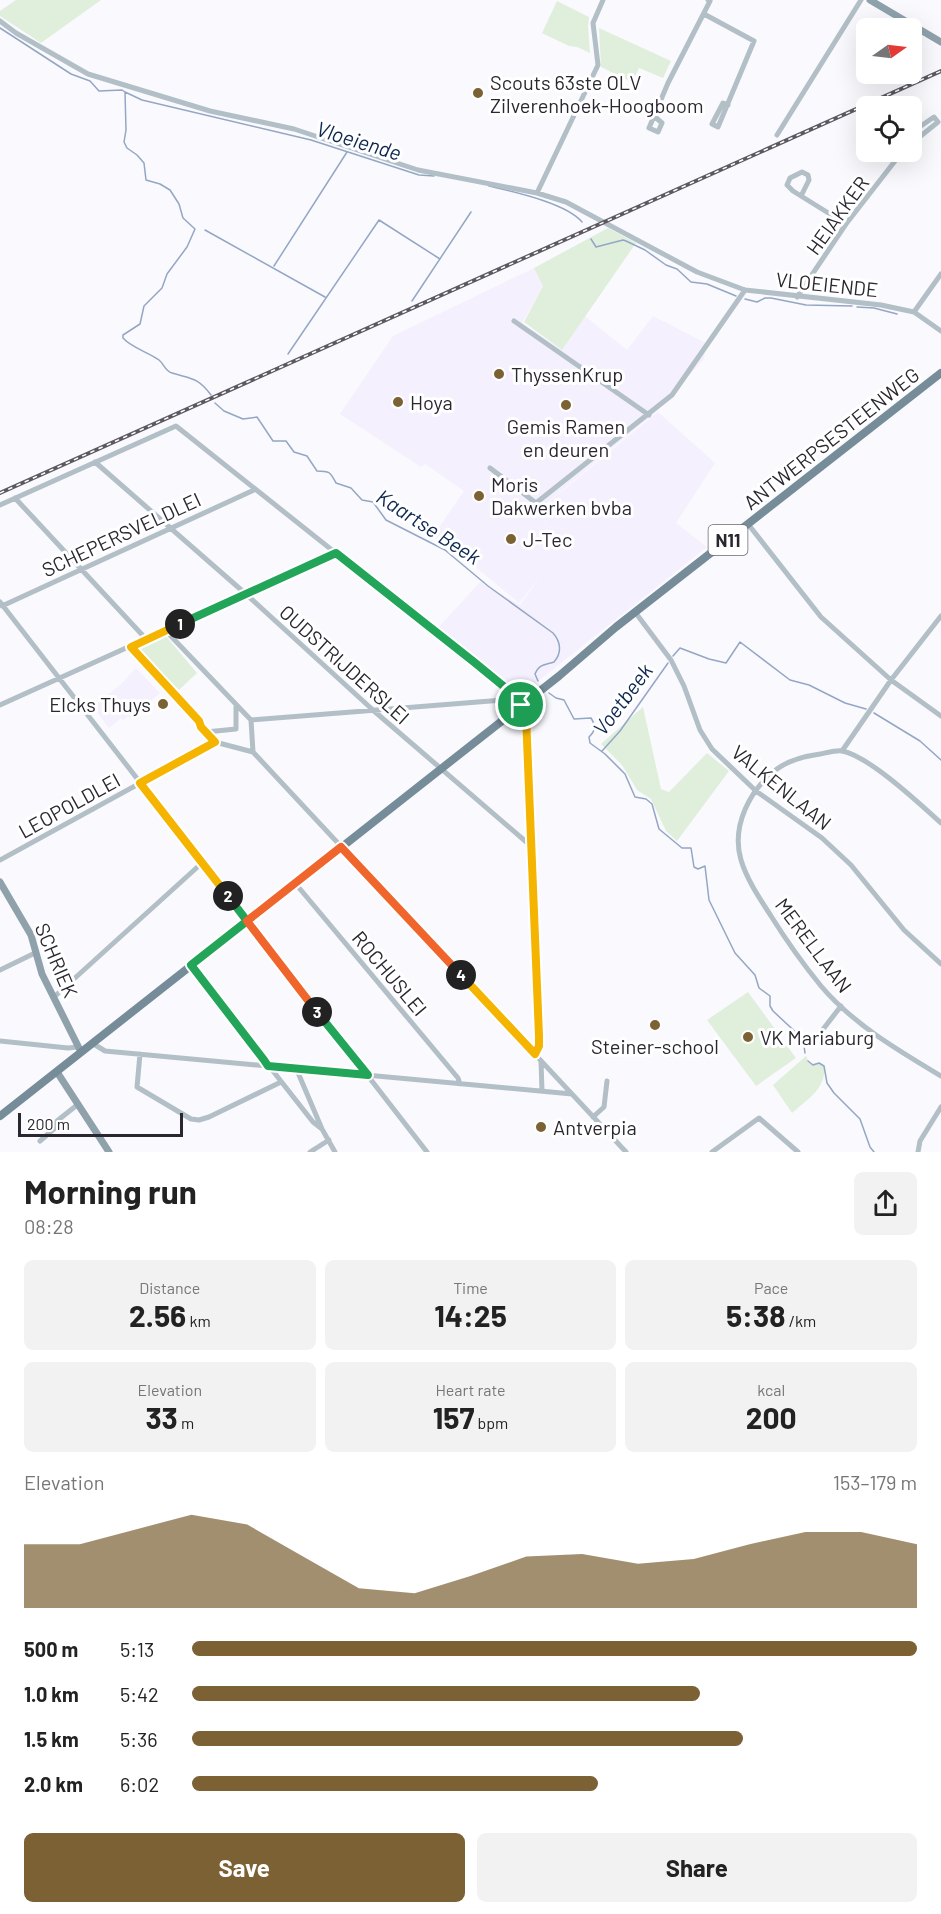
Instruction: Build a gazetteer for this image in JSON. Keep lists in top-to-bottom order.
{
  "streets": {
    "main road": ["ANTWERPSESTEENWEG", "N11"],
    "street": [
      "HEIAKKER",
      "VLOEIENDE",
      "SCHEPERSVELDLEI",
      "OUDSTRIJDERSLEI",
      "VALKENLAAN",
      "LEOPOLDLEI",
      "MERELLAAN",
      "SCHRIEK",
      "ROCHUSLEI"
    ]
  },
  "crossings": [
    ["HEIAKKER", "VLOEIENDE"],
    ["ANTWERPSESTEENWEG", "N11"],
    ["ANTWERPSESTEENWEG", "VALKENLAAN"],
    ["SCHEPERSVELDLEI", "OUDSTRIJDERSLEI"],
    ["N11", "OUDSTRIJDERSLEI"],
    ["N11", "SCHRIEK"],
    ["N11", "ROCHUSLEI"],
    ["VALKENLAAN", "MERELLAAN"]
  ],
  "water": ["Vloeiende", "Kaartse Beek", "Voetbeek"],
  "places": [
    "Scouts 63ste OLV Zilverenhoek-Hoogboom",
    "ThyssenKrup",
    "Hoya",
    "Gemis Ramen en deuren",
    "Moris Dakwerken bvba",
    "J-Tec",
    "Elcks Thuys",
    "Steiner-school",
    "VK Mariaburg",
    "Antverpia"
  ],
  "scale_bar": "200 m",
  "north": "right",
  "page": {
    "pins": [
      "1",
      "2",
      "4",
      "3"
    ],
    "scale": "200 m",
    "heading": ["Morning run", "08:28"],
    "stats": [
      ["Distance", "2.56 km"],
      ["Time", "14:25"],
      ["Pace", "5:38 /km"],
      ["Elevation", "33 m"],
      ["Heart rate", "157 bpm"],
      ["kcal", "200"]
    ],
    "chart": ["Elevation", "153–179 m"],
    "list": [
      {
        "name": "500 m",
        "note": "5:13"
      },
      {
        "name": "1.0 km",
        "note": "5:42"
      },
      {
        "name": "1.5 km",
        "note": "5:36"
      },
      {
        "name": "2.0 km",
        "note": "6:02"
      }
    ],
    "buttons": ["Save", "Share"]
  }
}
